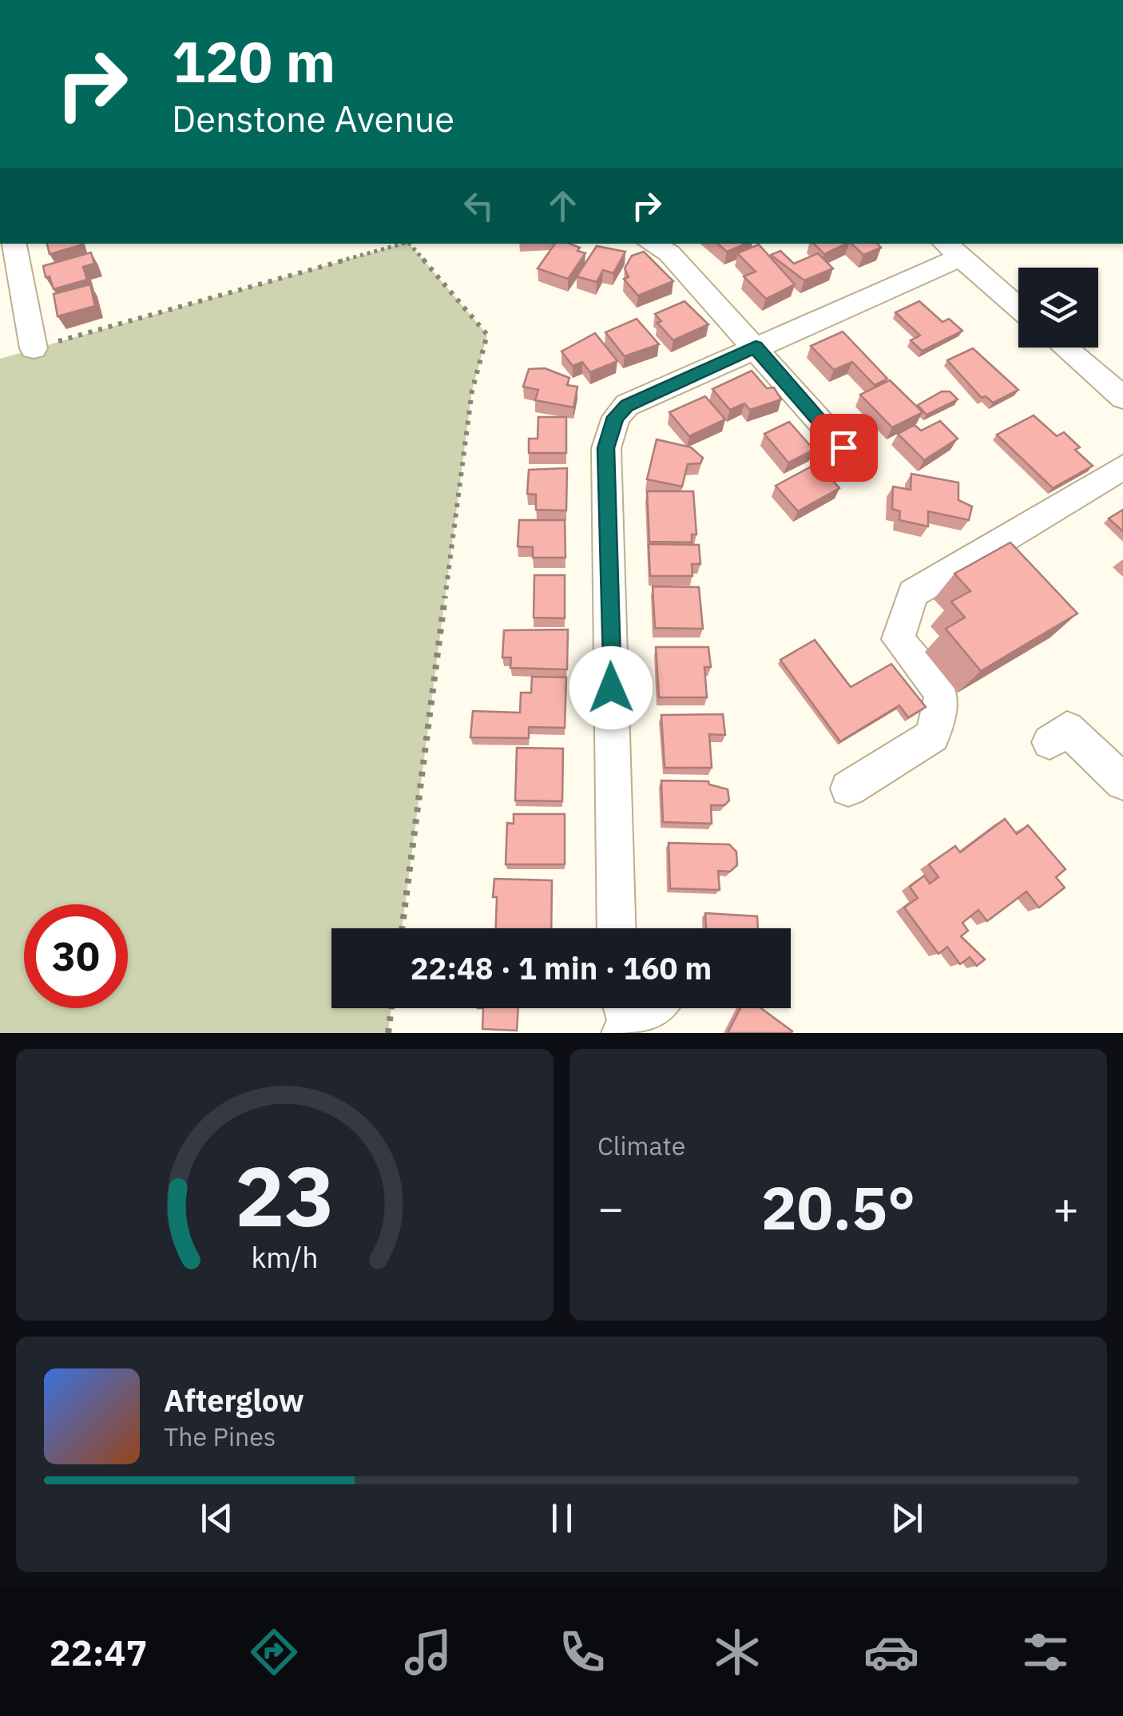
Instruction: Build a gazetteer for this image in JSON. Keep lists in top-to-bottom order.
{
  "page": {
    "turn": ["120 m", "Denstone Avenue"],
    "limit": "30",
    "trip": "22:48 · 1 min · 160 m",
    "tile": "Climate",
    "heat": ["−", "20.5°", "+"],
    "song": ["Afterglow", "The Pines"],
    "tabs": "22:47",
    "gauge": ["23", "km/h"]
  }
}
